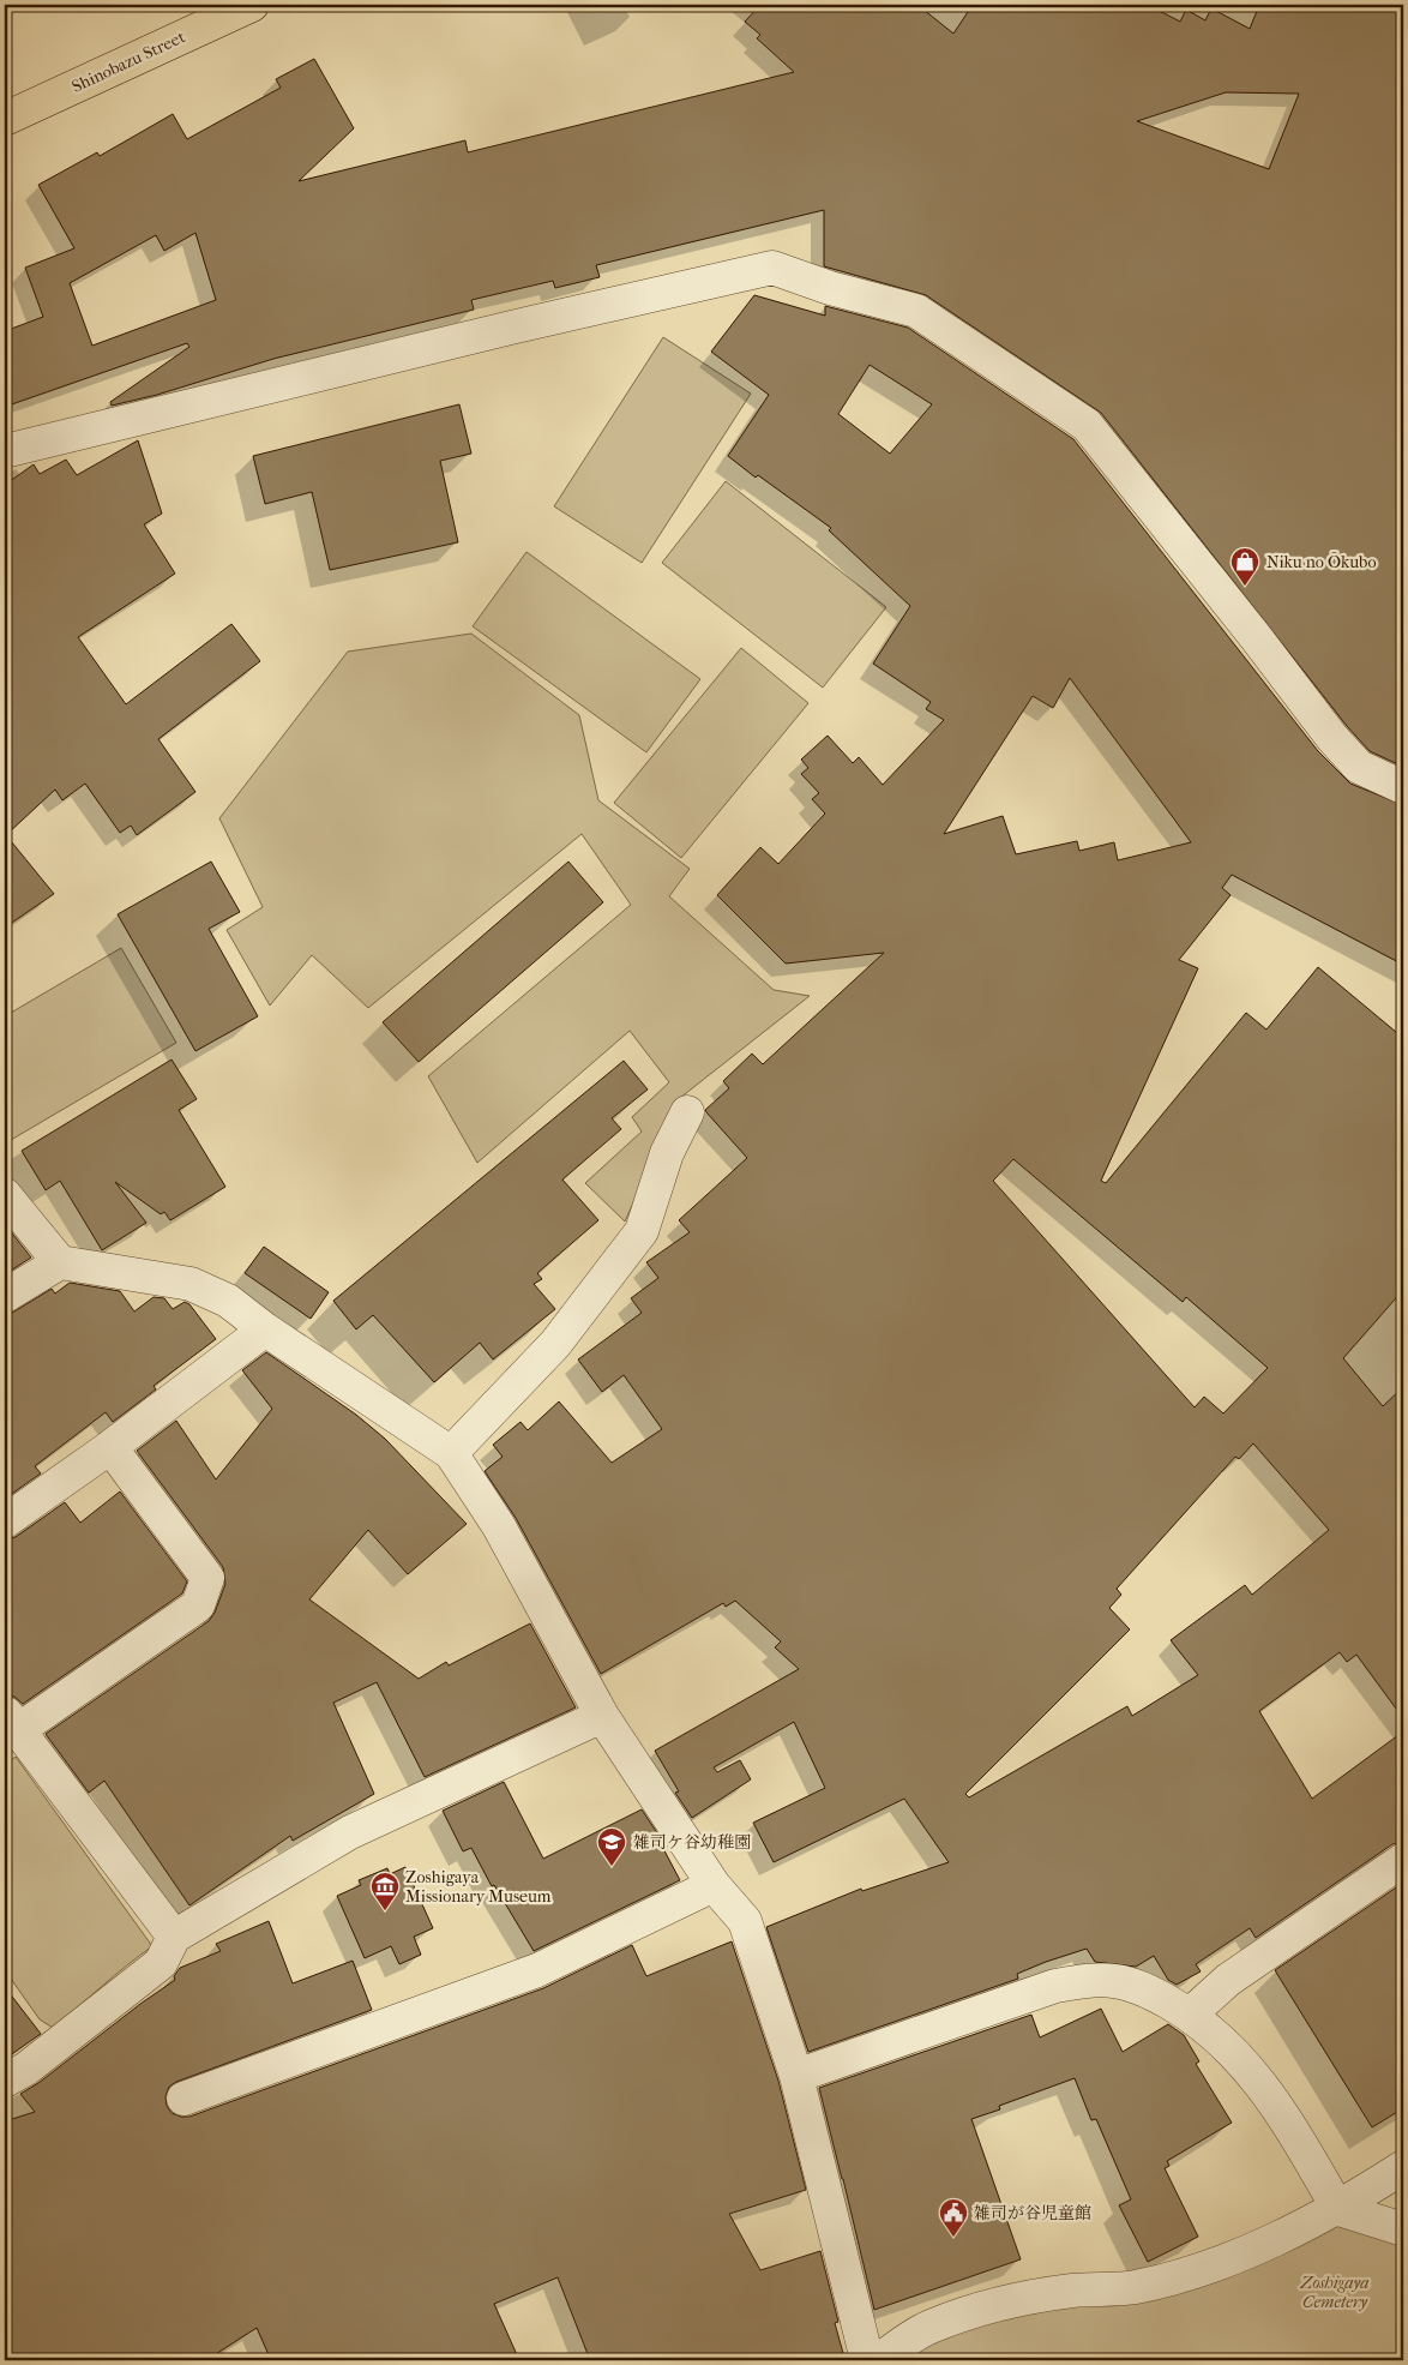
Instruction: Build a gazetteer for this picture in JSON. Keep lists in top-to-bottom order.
{
  "streets": {
    "main road": ["Shinobazu Street"]
  },
  "parks": ["Zoshigaya Cemetery"],
  "places": {
    "shop": ["Niku no Ōkubo"],
    "school or university": ["雑司ケ谷幼稚園"],
    "museum": ["Zoshigaya Missionary Museum"],
    "public building": ["雑司が谷児童館"]
  }
}
